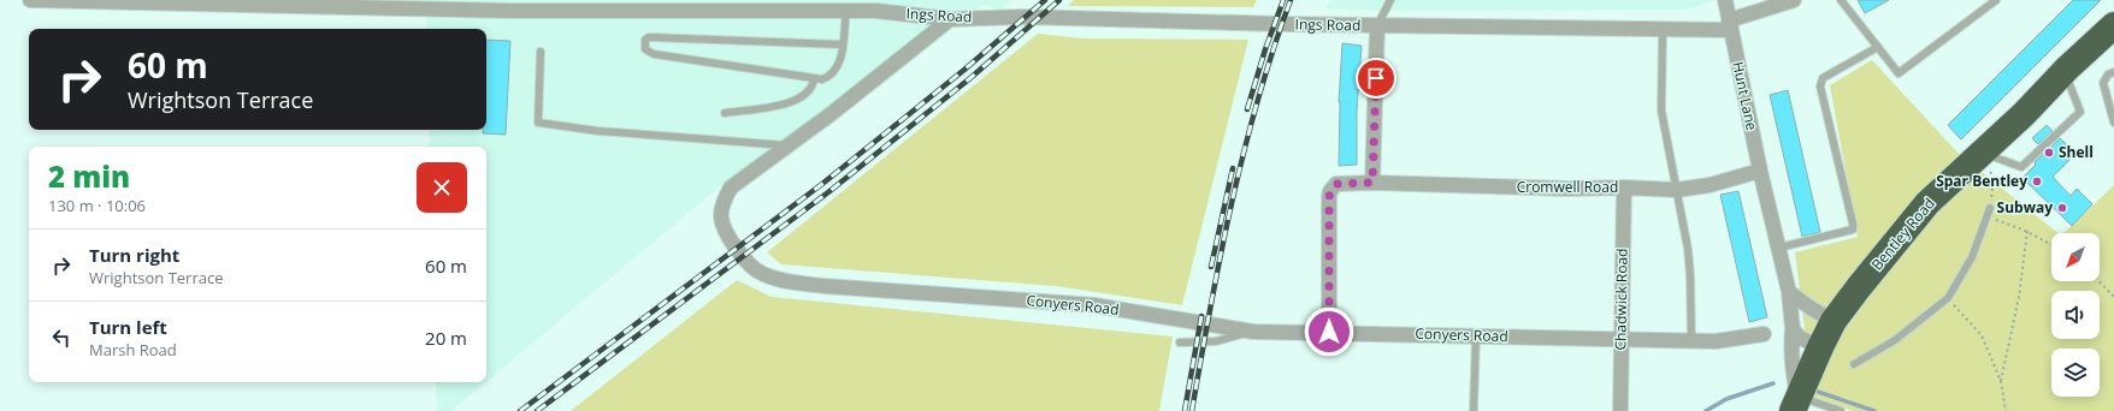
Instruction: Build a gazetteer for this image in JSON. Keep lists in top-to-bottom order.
{
  "streets": {
    "highway": ["Bentley Road"],
    "street": [
      "Ings Road",
      "Hunt Lane",
      "Cromwell Road",
      "Chadwick Road",
      "Conyers Road"
    ]
  },
  "crossings": [
    ["Ings Road", "Hunt Lane"],
    ["Ings Road", "Conyers Road"],
    ["Hunt Lane", "Cromwell Road"],
    ["Hunt Lane", "Bentley Road"],
    ["Cromwell Road", "Chadwick Road"],
    ["Cromwell Road", "Conyers Road"],
    ["Chadwick Road", "Conyers Road"]
  ],
  "places": ["Shell", "Spar Bentley", "Subway"],
  "north": "bottom left",
  "page": {
    "turn": ["60 m", "Wrightson Terrace"],
    "heading": ["2 min", "130 m · 10:06"],
    "list": [
      {
        "name": "Turn right",
        "note": "Wrightson Terrace",
        "value": "60 m"
      },
      {
        "name": "Turn left",
        "note": "Marsh Road",
        "value": "20 m"
      }
    ]
  }
}
